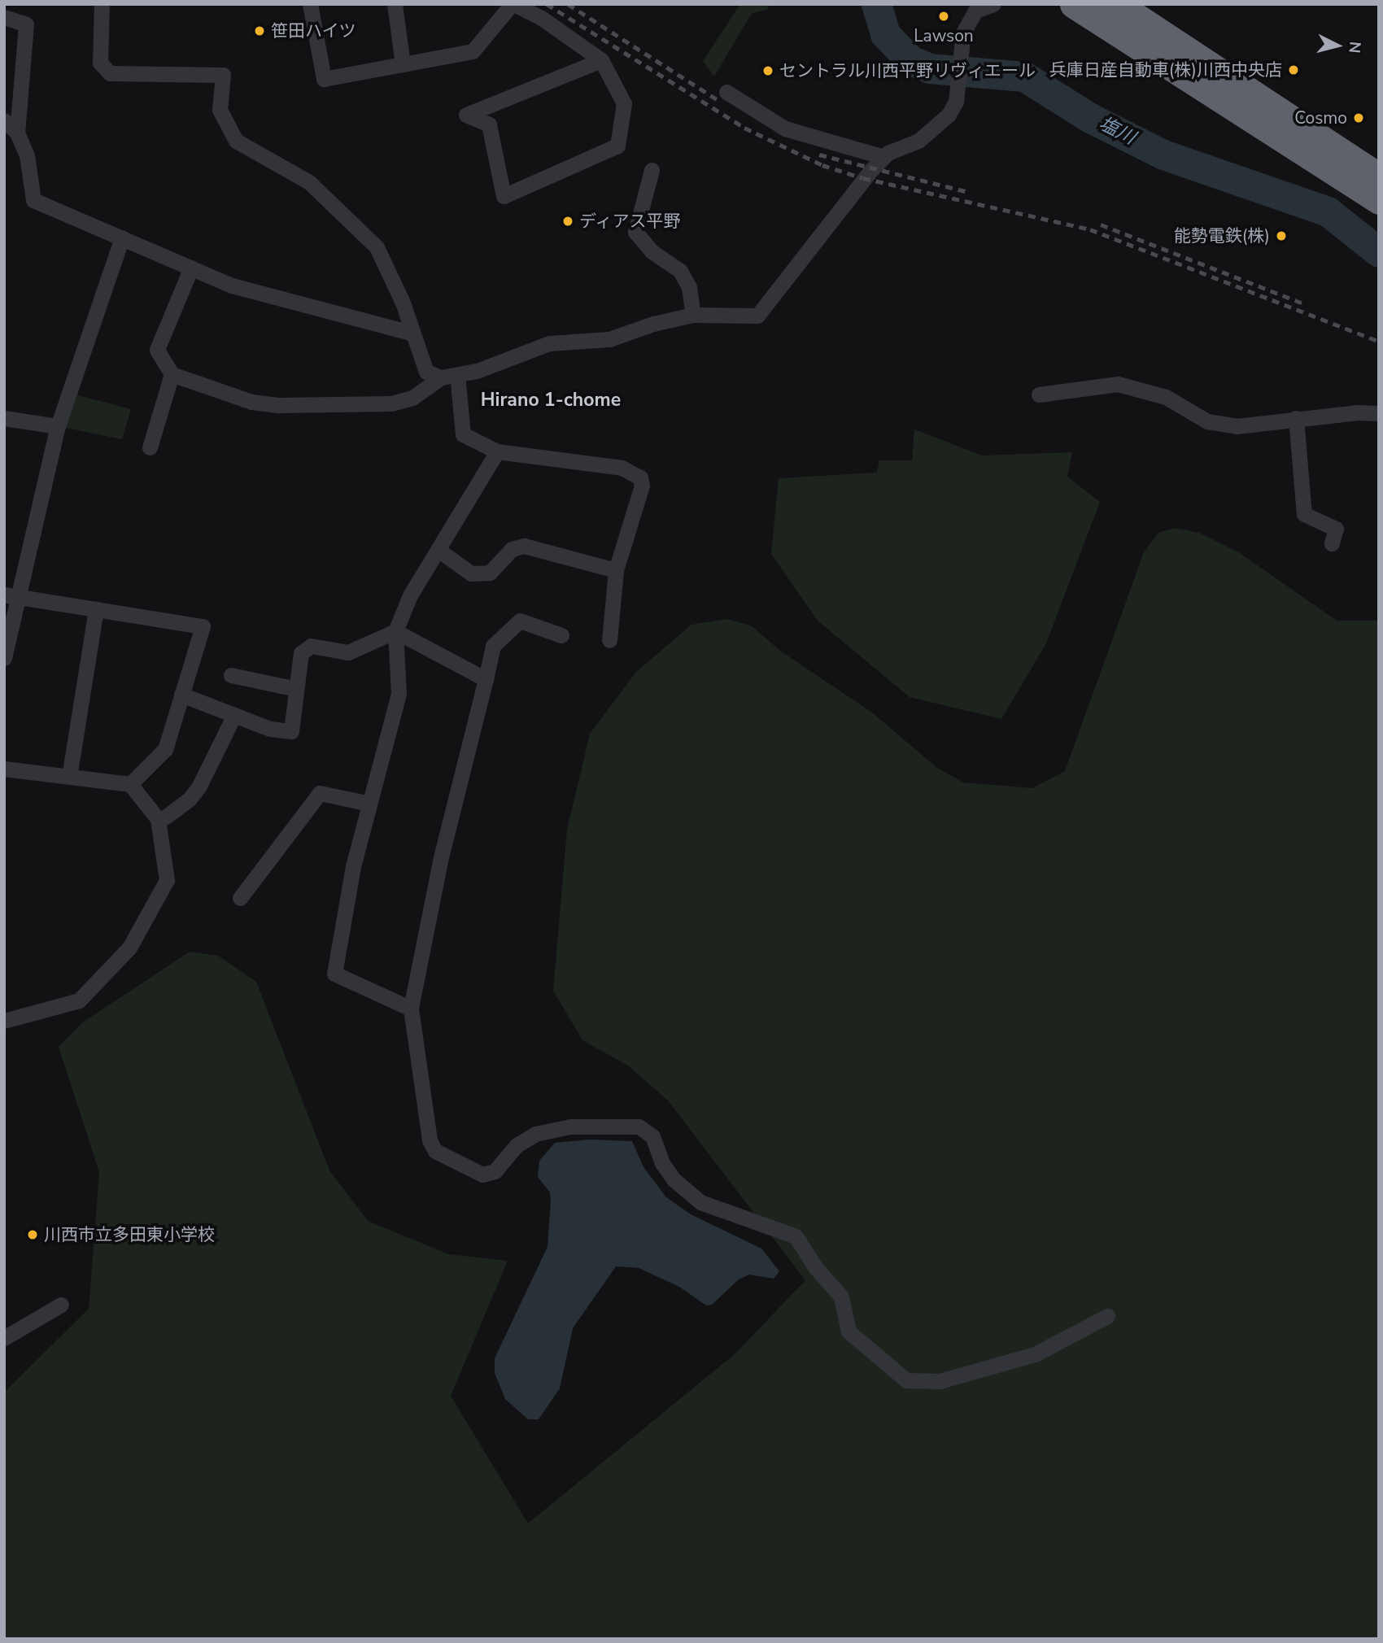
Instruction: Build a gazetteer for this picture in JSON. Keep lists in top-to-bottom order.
{
  "districts": ["Hirano 1-chome"],
  "water": ["塩川"],
  "places": [
    "Lawson",
    "笹田ハイツ",
    "兵庫日産自動車(株)川西中央店",
    "セントラル川西平野リヴィエール",
    "Cosmo",
    "ディアス平野",
    "能勢電鉄(株)",
    "川西市立多田東小学校"
  ],
  "north": "right"
}
